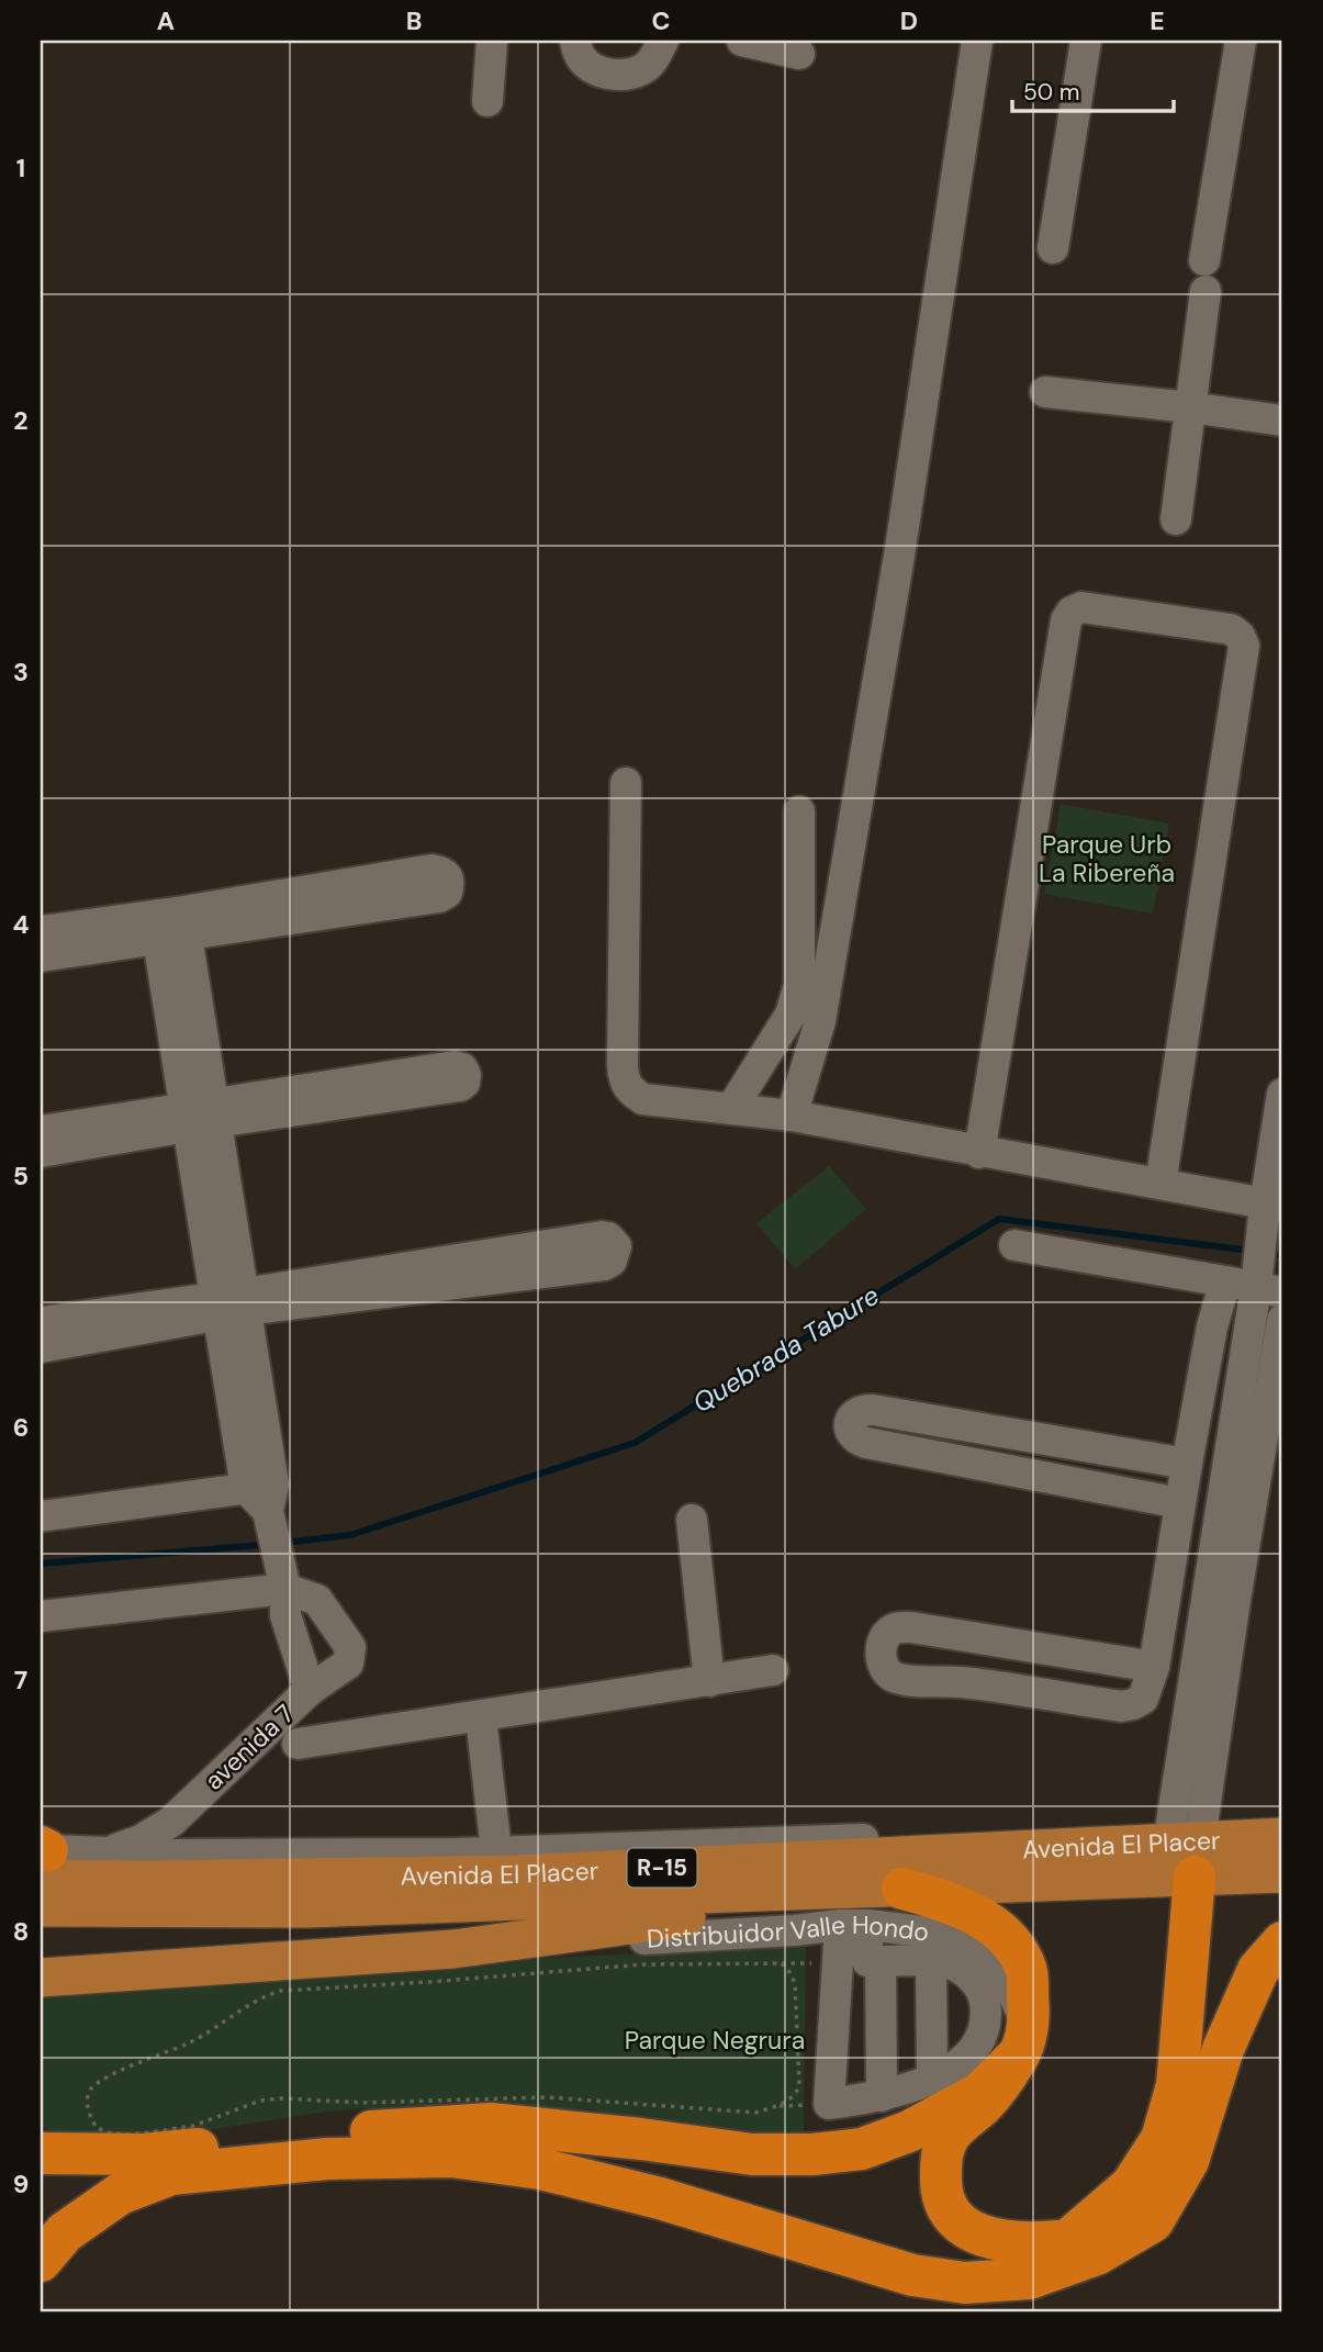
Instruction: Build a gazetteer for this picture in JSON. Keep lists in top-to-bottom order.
{
  "streets": {
    "main road": ["Avenida El Placer", "R-15"],
    "street": ["avenida 7", "Distribuidor Valle Hondo"]
  },
  "crossings": [
    ["Avenida El Placer", "Distribuidor Valle Hondo"]
  ],
  "water": ["Quebrada Tabure"],
  "parks": ["Parque Urb La Ribereña", "Parque Negrura"],
  "scale_bar": "50 m",
  "grid": {
    "columns": [
      "A",
      "B",
      "C",
      "D",
      "E"
    ],
    "rows": [
      "1",
      "2",
      "3",
      "4",
      "5",
      "6",
      "7",
      "8",
      "9"
    ]
  }
}
